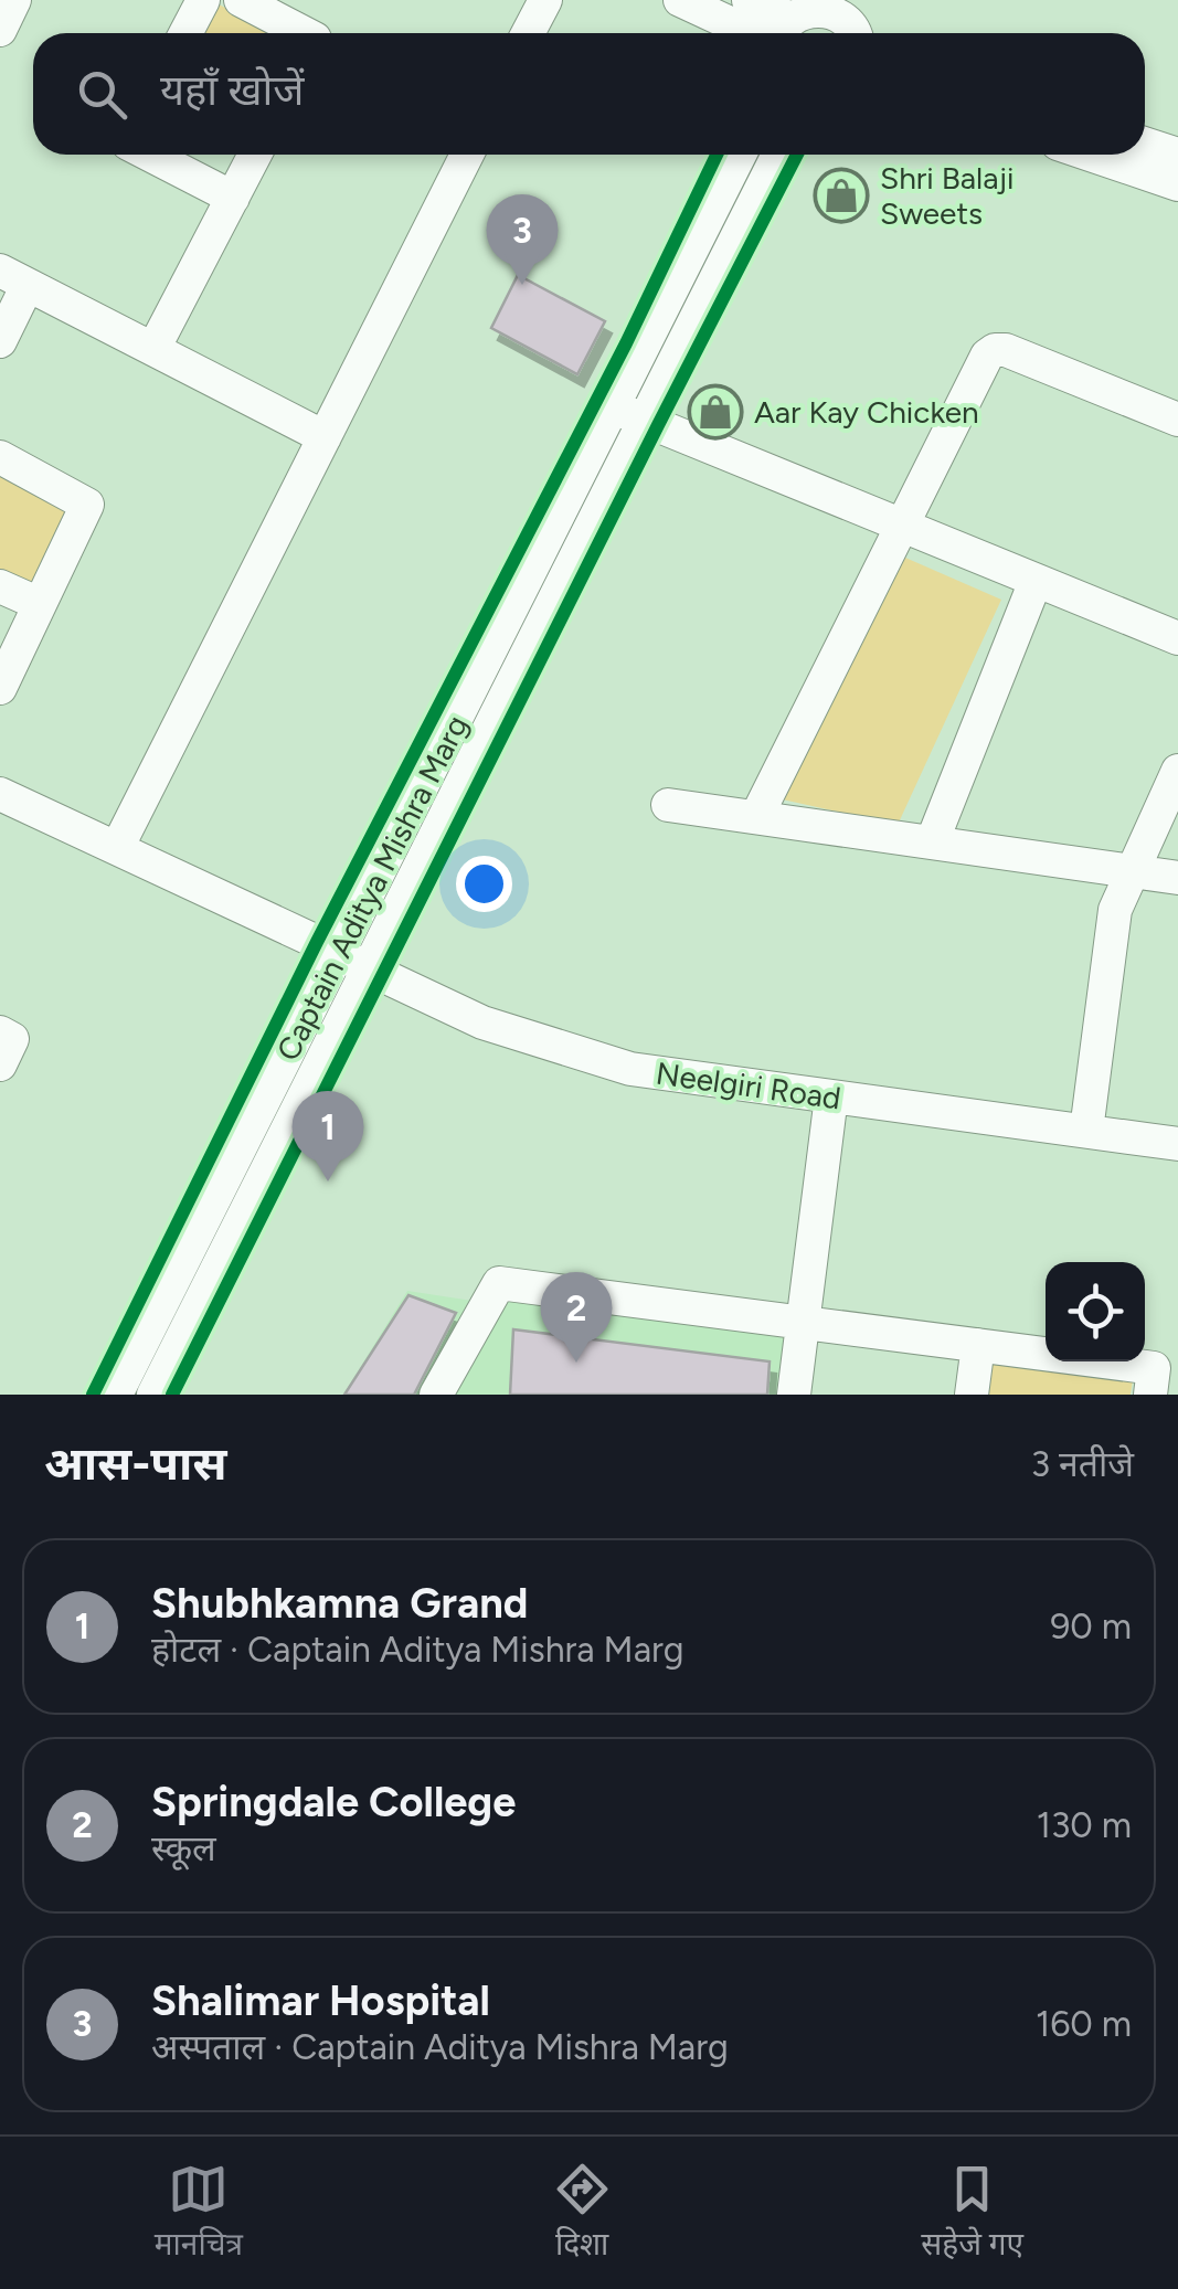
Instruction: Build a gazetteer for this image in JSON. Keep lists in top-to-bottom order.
{
  "streets": {
    "street": ["Captain Aditya Mishra Marg", "Neelgiri Road"]
  },
  "crossings": [
    ["Captain Aditya Mishra Marg", "Neelgiri Road"]
  ],
  "places": {
    "shop": ["Shri Balaji Sweets", "Aar Kay Chicken"]
  },
  "page": {
    "search": "यहाँ खोजें",
    "pins": ["3", "1", "2"],
    "heading": ["आस-पास", "3 नतीजे"],
    "list": [
      {
        "mark": "1",
        "name": "Shubhkamna Grand",
        "note": "होटल · Captain Aditya Mishra Marg",
        "value": "90 m"
      },
      {
        "mark": "2",
        "name": "Springdale College",
        "note": "स्कूल",
        "value": "130 m"
      },
      {
        "mark": "3",
        "name": "Shalimar Hospital",
        "note": "अस्पताल · Captain Aditya Mishra Marg",
        "value": "160 m"
      }
    ],
    "nav": ["मानचित्र", "दिशा", "सहेजे गए"]
  }
}
